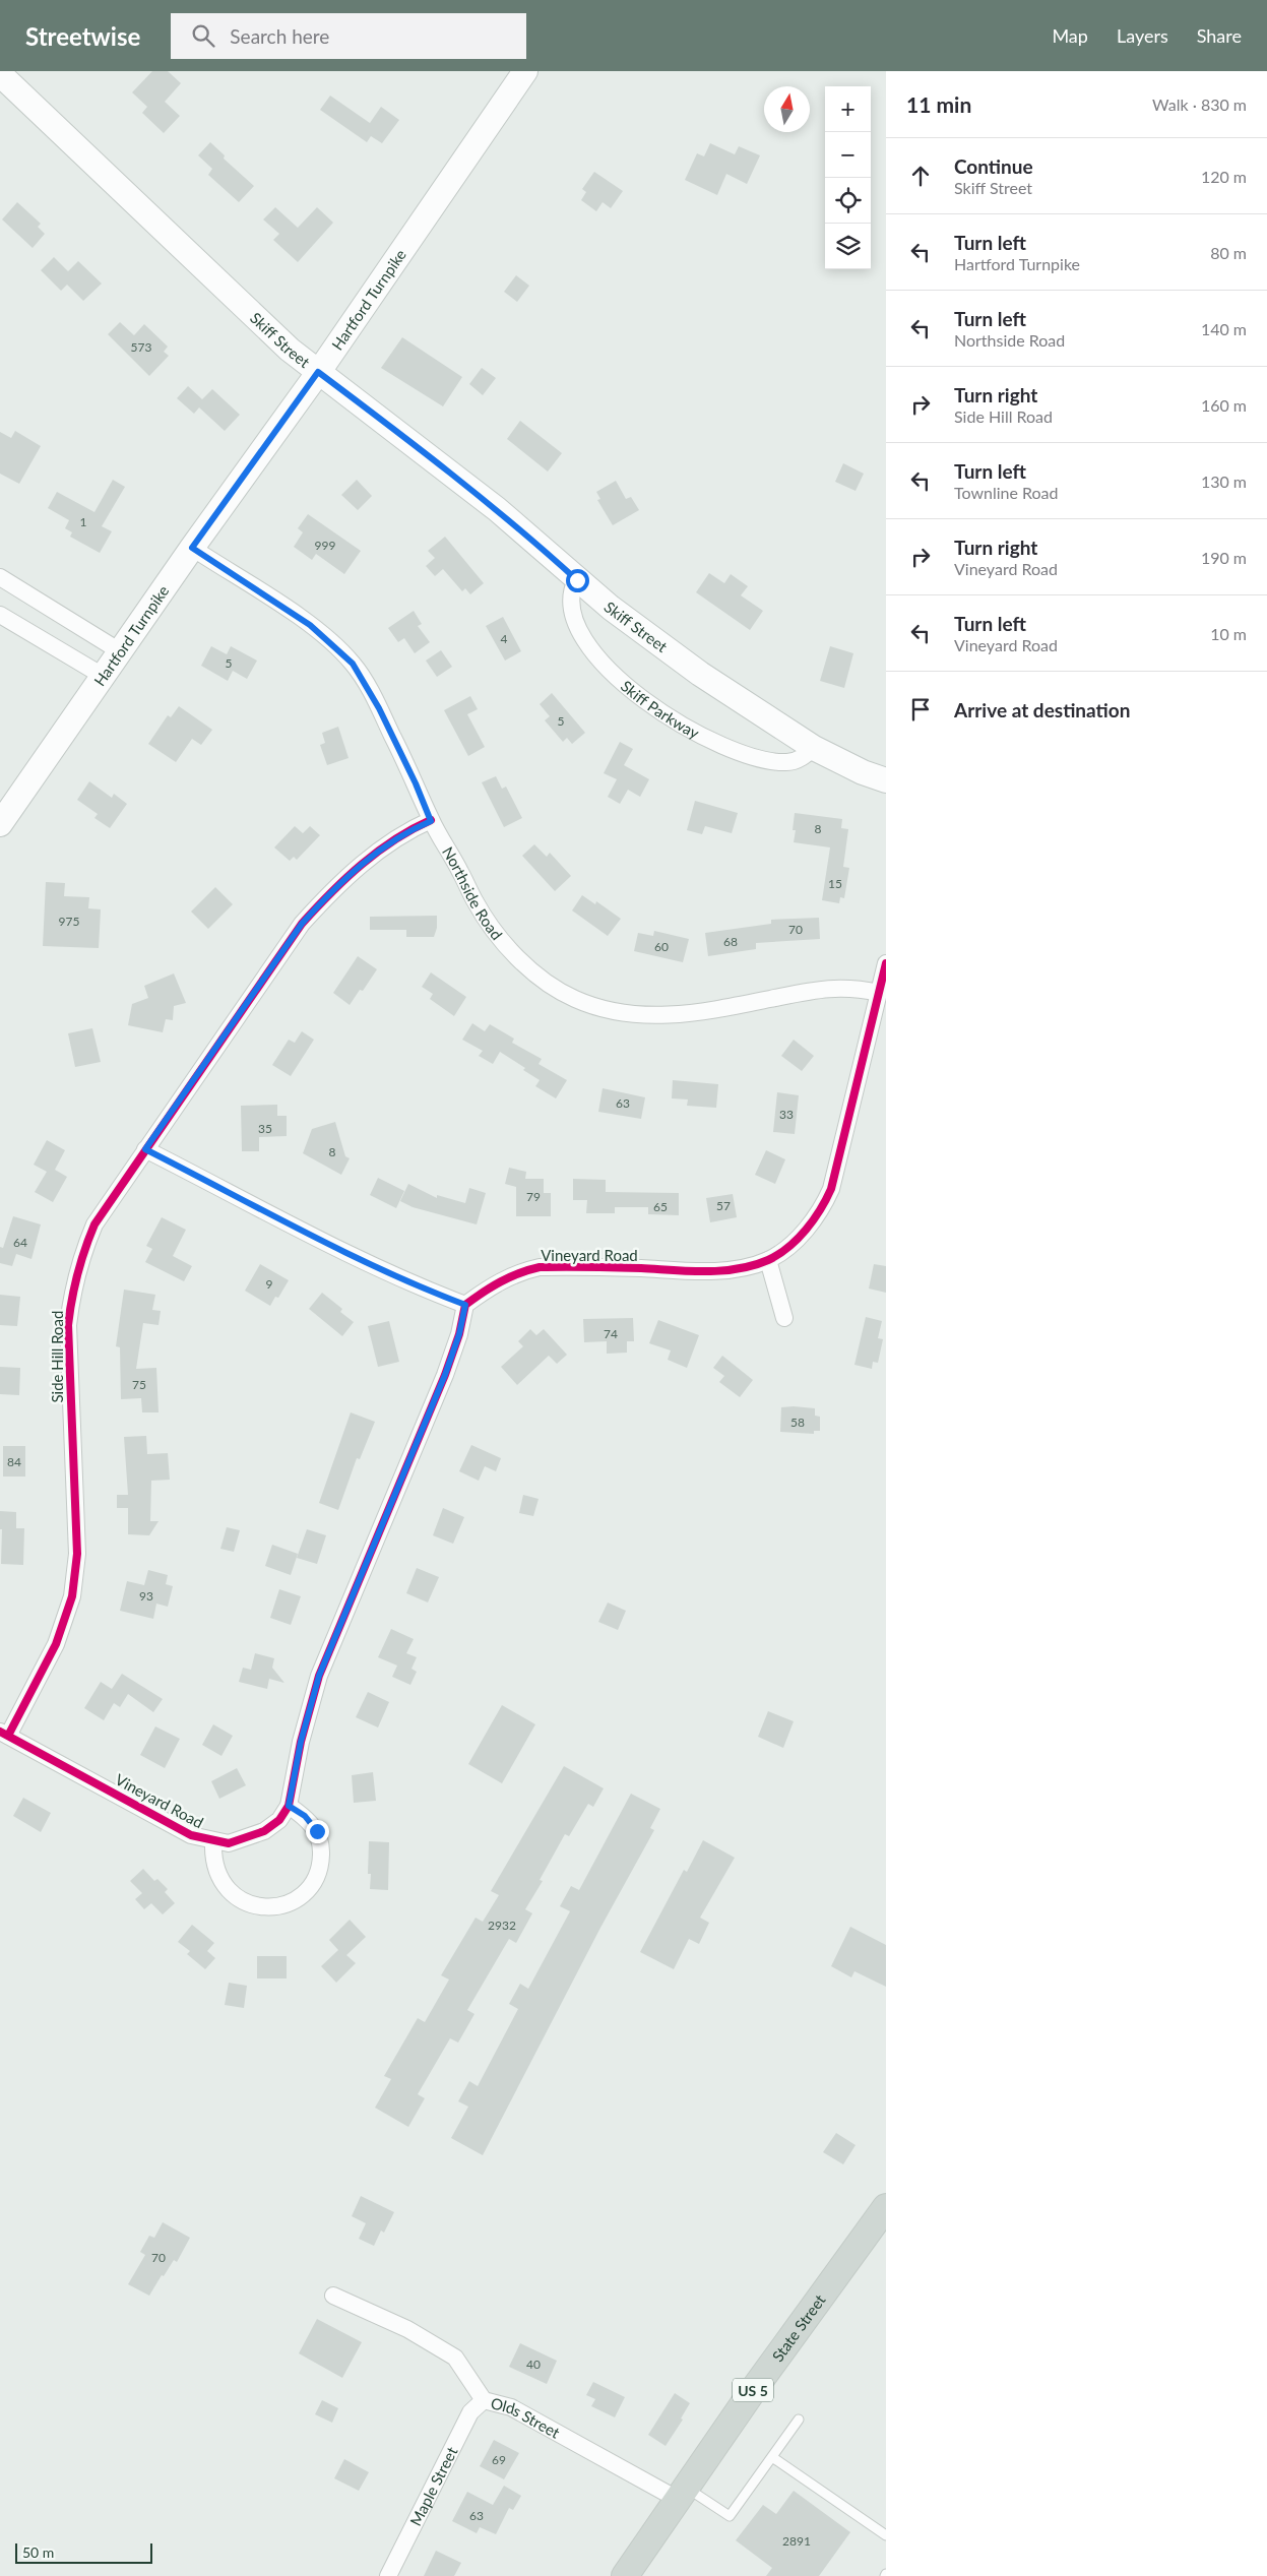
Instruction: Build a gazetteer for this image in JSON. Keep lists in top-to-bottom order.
{
  "streets": {
    "main road": [
      "Hartford Turnpike",
      "Skiff Street",
      "State Street",
      "US 5"
    ],
    "street": [
      "Skiff Parkway",
      "Northside Road",
      "Vineyard Road",
      "Side Hill Road",
      "Olds Street",
      "Maple Street"
    ]
  },
  "crossings": [
    ["Hartford Turnpike", "Skiff Street"],
    ["Hartford Turnpike", "Northside Road"],
    ["Skiff Street", "Skiff Parkway"],
    ["Northside Road", "Vineyard Road"],
    ["Northside Road", "Side Hill Road"],
    ["Vineyard Road", "Side Hill Road"],
    ["State Street", "Olds Street"],
    ["Olds Street", "Maple Street"]
  ],
  "house_numbers": [
    "573",
    "1",
    "999",
    "4",
    "5",
    "5",
    "8",
    "15",
    "975",
    "70",
    "68",
    "60",
    "63",
    "33",
    "35",
    "8",
    "79",
    "57",
    "65",
    "64",
    "9",
    "74",
    "75",
    "58",
    "84",
    "93",
    "2932",
    "70",
    "40",
    "69",
    "63",
    "2891"
  ],
  "scale_bar": "50 m",
  "north": "top",
  "page": {
    "header": "Streetwise",
    "search": "Search here",
    "nav": ["Map", "Layers", "Share"],
    "heading": ["11 min", "Walk · 830 m"],
    "map_buttons": ["+", "−"],
    "list": [
      ["Continue", "Skiff Street", "120 m"],
      ["Turn left", "Hartford Turnpike", "80 m"],
      ["Turn left", "Northside Road", "140 m"],
      ["Turn right", "Side Hill Road", "160 m"],
      ["Turn left", "Townline Road", "130 m"],
      ["Turn right", "Vineyard Road", "190 m"],
      ["Turn left", "Vineyard Road", "10 m"],
      "Arrive at destination"
    ],
    "scale": "50 m"
  }
}
